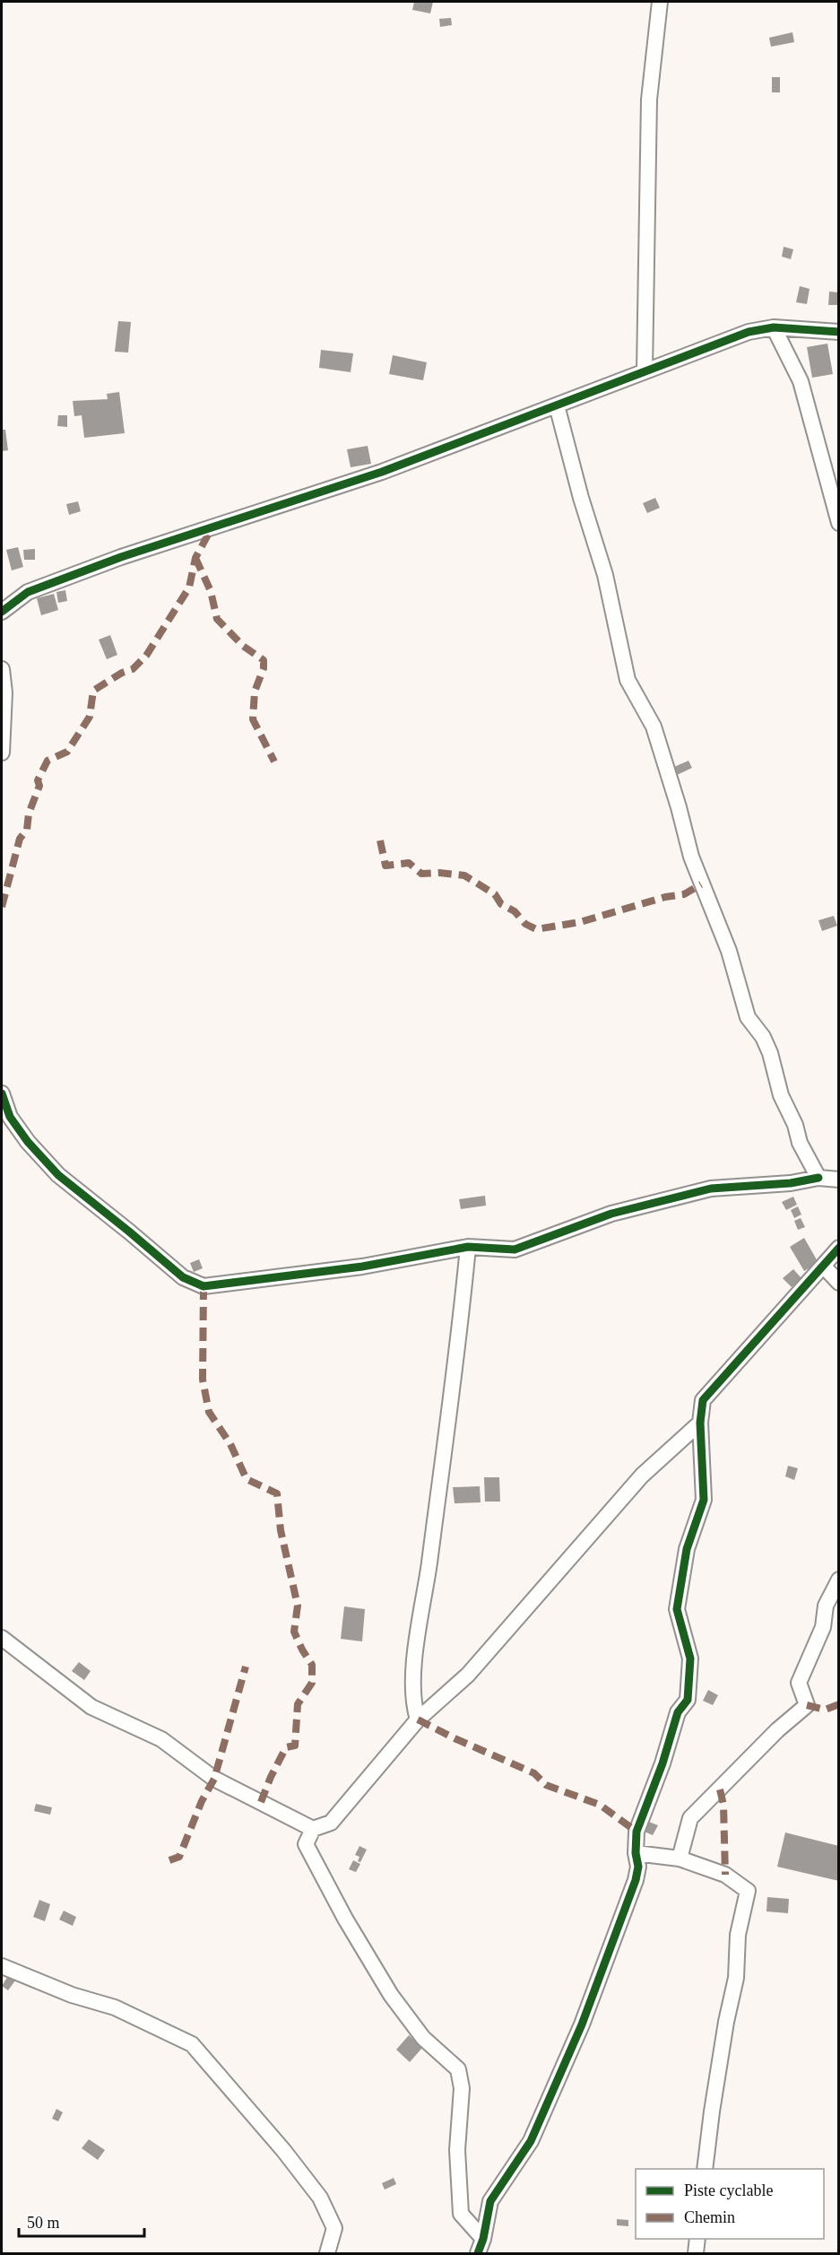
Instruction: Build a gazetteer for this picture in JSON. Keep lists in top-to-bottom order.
{
  "legend": ["Piste cyclable", "Chemin"],
  "scale_bar": "50 m"
}
